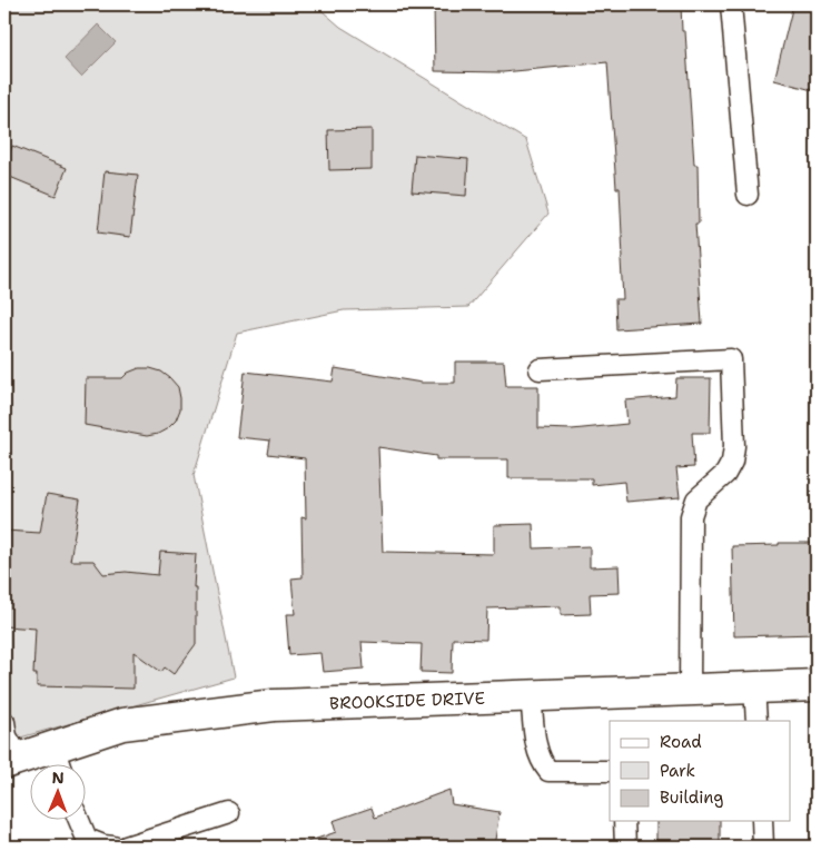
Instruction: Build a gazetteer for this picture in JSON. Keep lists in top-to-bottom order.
{
  "streets": {
    "street": ["BROOKSIDE DRIVE"]
  },
  "legend": ["Road", "Park", "Building"],
  "north": "top"
}
